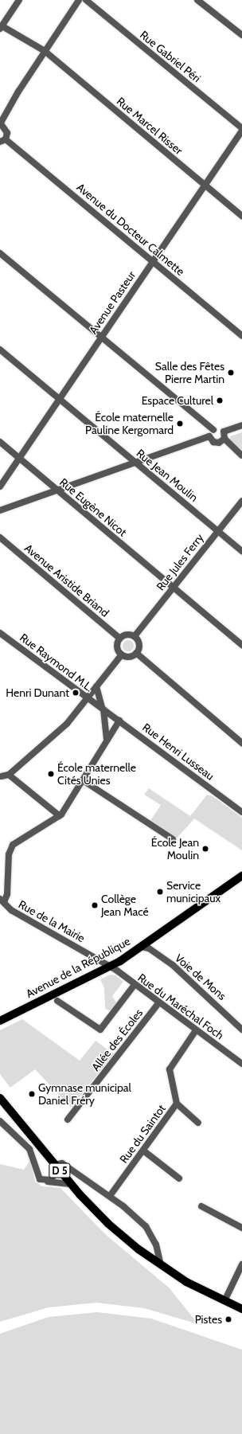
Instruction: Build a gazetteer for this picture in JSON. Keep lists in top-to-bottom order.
{
  "streets": {
    "main road": ["Avenue de la République", "D 5"],
    "street": [
      "Rue Gabriel Péri",
      "Rue Marcel Risser",
      "Avenue du Docteur Calmette",
      "Avenue Pasteur",
      "Rue Jean Moulin",
      "Rue Eugène Nicot",
      "Rue Jules Ferry",
      "Avenue Aristide Briand",
      "Rue Raymond M.L.",
      "Rue Henri Lusseau",
      "Rue de la Mairie",
      "Voie de Mons",
      "Rue du Maréchal Foch",
      "Allée des Écoles",
      "Rue du Saintot"
    ]
  },
  "crossings": [
    ["Rue Marcel Risser", "Avenue Pasteur"],
    ["Avenue du Docteur Calmette", "Avenue Pasteur"],
    ["Avenue Pasteur", "Rue Jean Moulin"],
    ["Avenue Pasteur", "Rue Eugène Nicot"],
    ["Rue Jean Moulin", "Rue Jules Ferry"],
    ["Rue Eugène Nicot", "Rue Jules Ferry"],
    ["Rue Jules Ferry", "Avenue Aristide Briand"],
    ["Rue Raymond M.L.", "Rue Henri Lusseau"],
    ["Rue de la Mairie", "Avenue de la République"],
    ["Rue de la Mairie", "Rue du Maréchal Foch"],
    ["Avenue de la République", "Voie de Mons"],
    ["Avenue de la République", "Rue du Maréchal Foch"],
    ["Rue du Maréchal Foch", "Allée des Écoles"],
    ["Rue du Maréchal Foch", "Rue du Saintot"]
  ],
  "places": [
    "Salle des Fêtes Pierre Martin",
    "Espace Culturel",
    "École maternelle Pauline Kergomard",
    "Henri Dunant",
    "École maternelle Cités Unies",
    "École Jean Moulin",
    "Service municipaux",
    "Collège Jean Macé",
    "Gymnase municipal Daniel Fréry",
    "Pistes"
  ]
}
